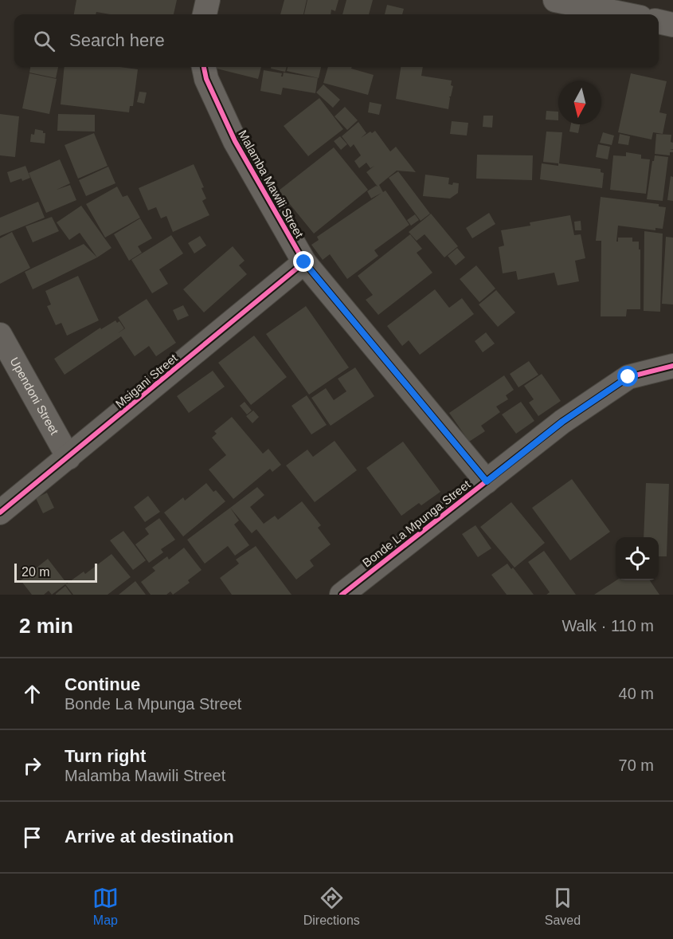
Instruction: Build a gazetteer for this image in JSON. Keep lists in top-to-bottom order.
{
  "streets": {
    "street": [
      "Malamba Mawili Street",
      "Msigani Street",
      "Upendoni Street",
      "Bonde La Mpunga Street"
    ]
  },
  "crossings": [
    ["Malamba Mawili Street", "Msigani Street"],
    ["Malamba Mawili Street", "Bonde La Mpunga Street"],
    ["Msigani Street", "Upendoni Street"]
  ],
  "scale_bar": "20 m",
  "north": "bottom",
  "page": {
    "search": "Search here",
    "scale": "20 m",
    "heading": ["2 min", "Walk · 110 m"],
    "list": [
      ["Continue", "Bonde La Mpunga Street", "40 m"],
      ["Turn right", "Malamba Mawili Street", "70 m"],
      "Arrive at destination"
    ],
    "nav": ["Map", "Directions", "Saved"]
  }
}
